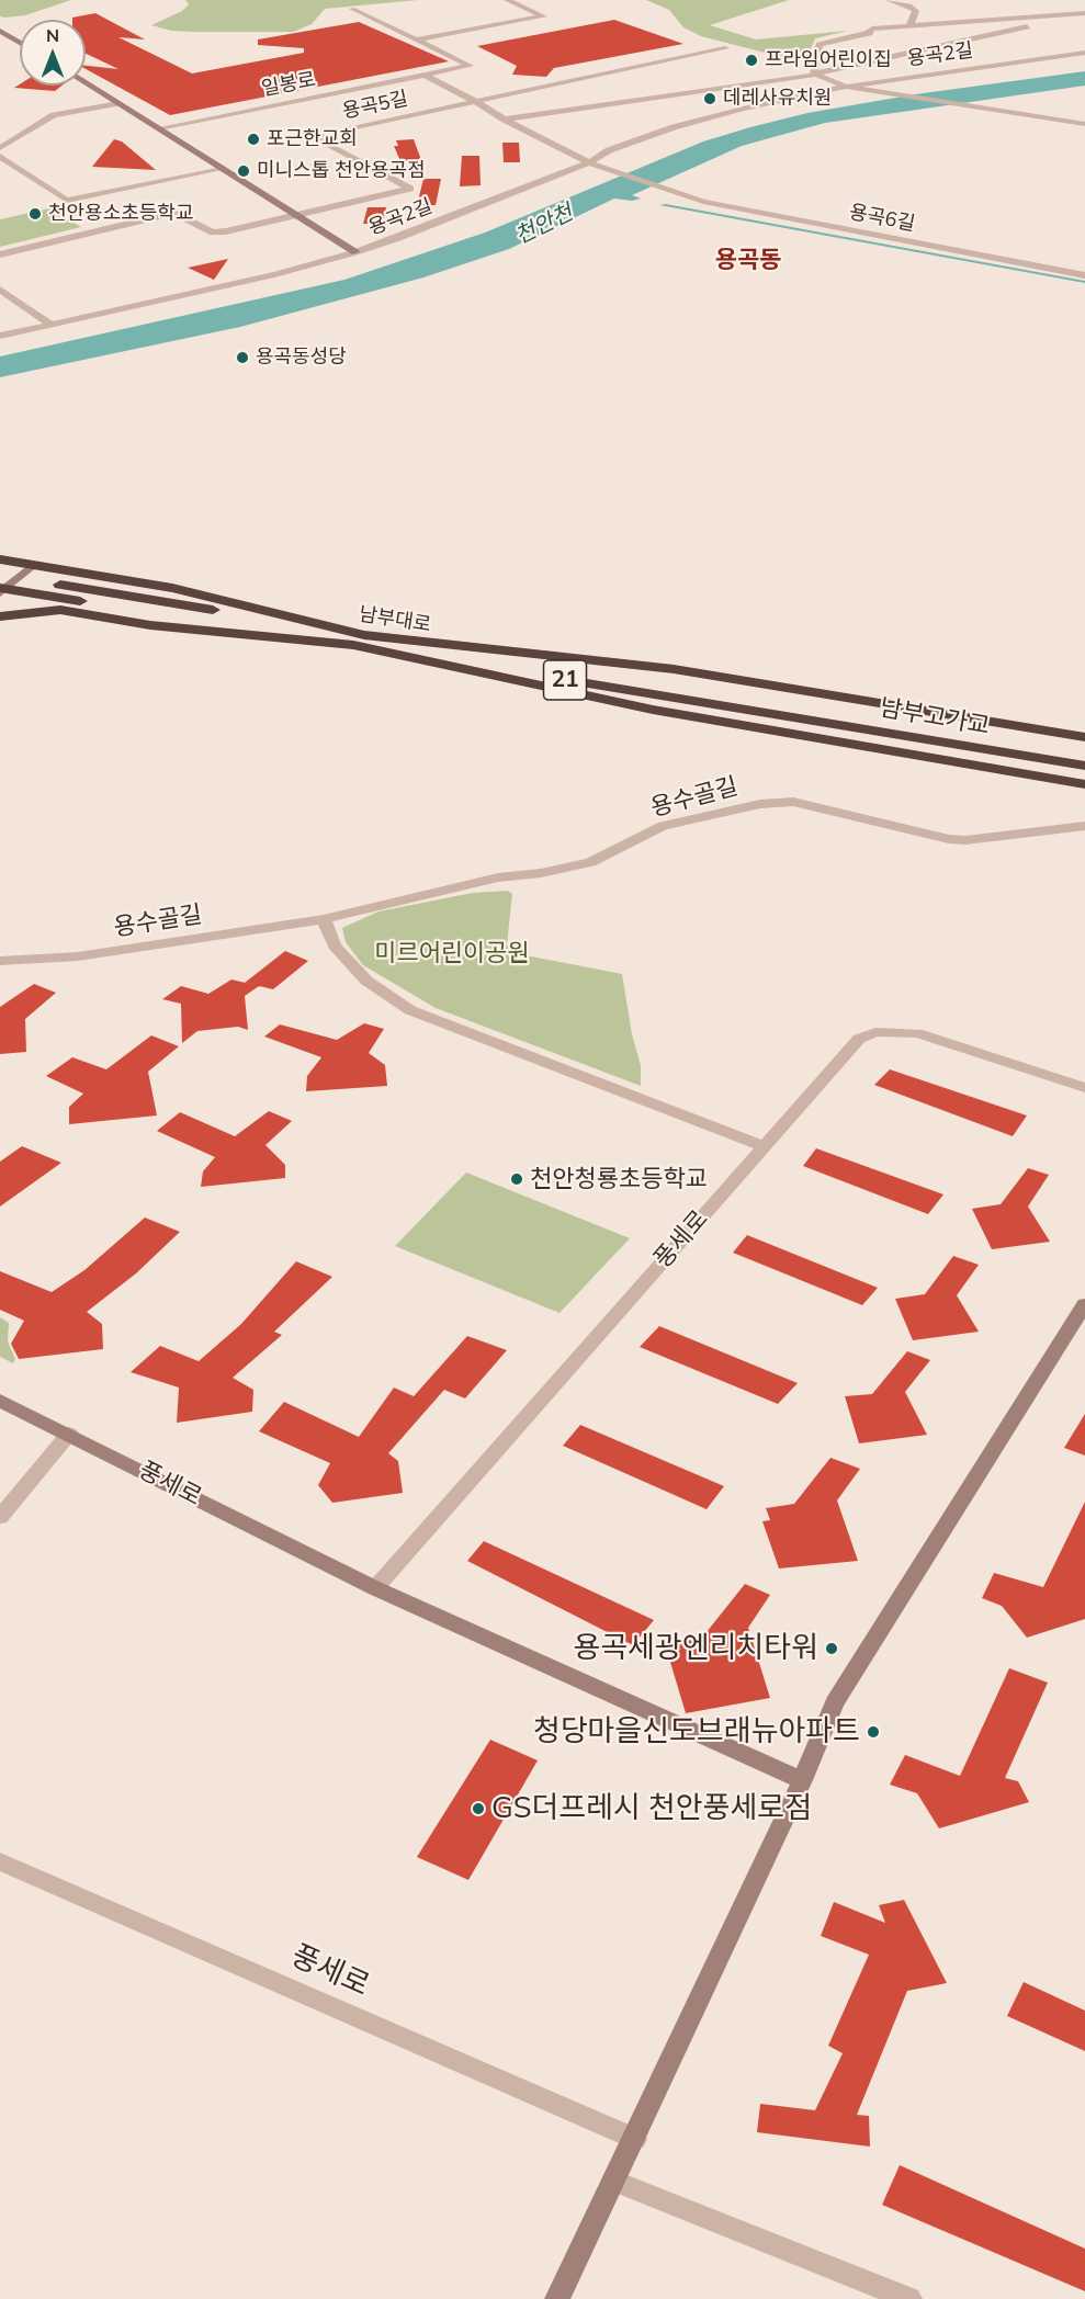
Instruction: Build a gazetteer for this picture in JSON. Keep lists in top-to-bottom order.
{
  "streets": {
    "highway": ["남부대로", "21", "남부고가교"],
    "street": [
      "용곡2길",
      "일봉로",
      "용곡5길",
      "용곡6길",
      "용수골길",
      "풍세로"
    ]
  },
  "crossings": [
    ["용곡2길", "용곡6길"],
    ["남부대로", "남부고가교"]
  ],
  "districts": ["용곡동"],
  "water": ["천안천"],
  "parks": ["미르어린이공원"],
  "places": [
    "프라임어린이집",
    "데레사유치원",
    "포근한교회",
    "미니스톱 천안용곡점",
    "천안용소초등학교",
    "용곡동성당",
    "천안청룡초등학교",
    "용곡세광엔리치타워",
    "청당마을신도브래뉴아파트",
    "GS더프레시 천안풍세로점"
  ],
  "north": "top"
}
